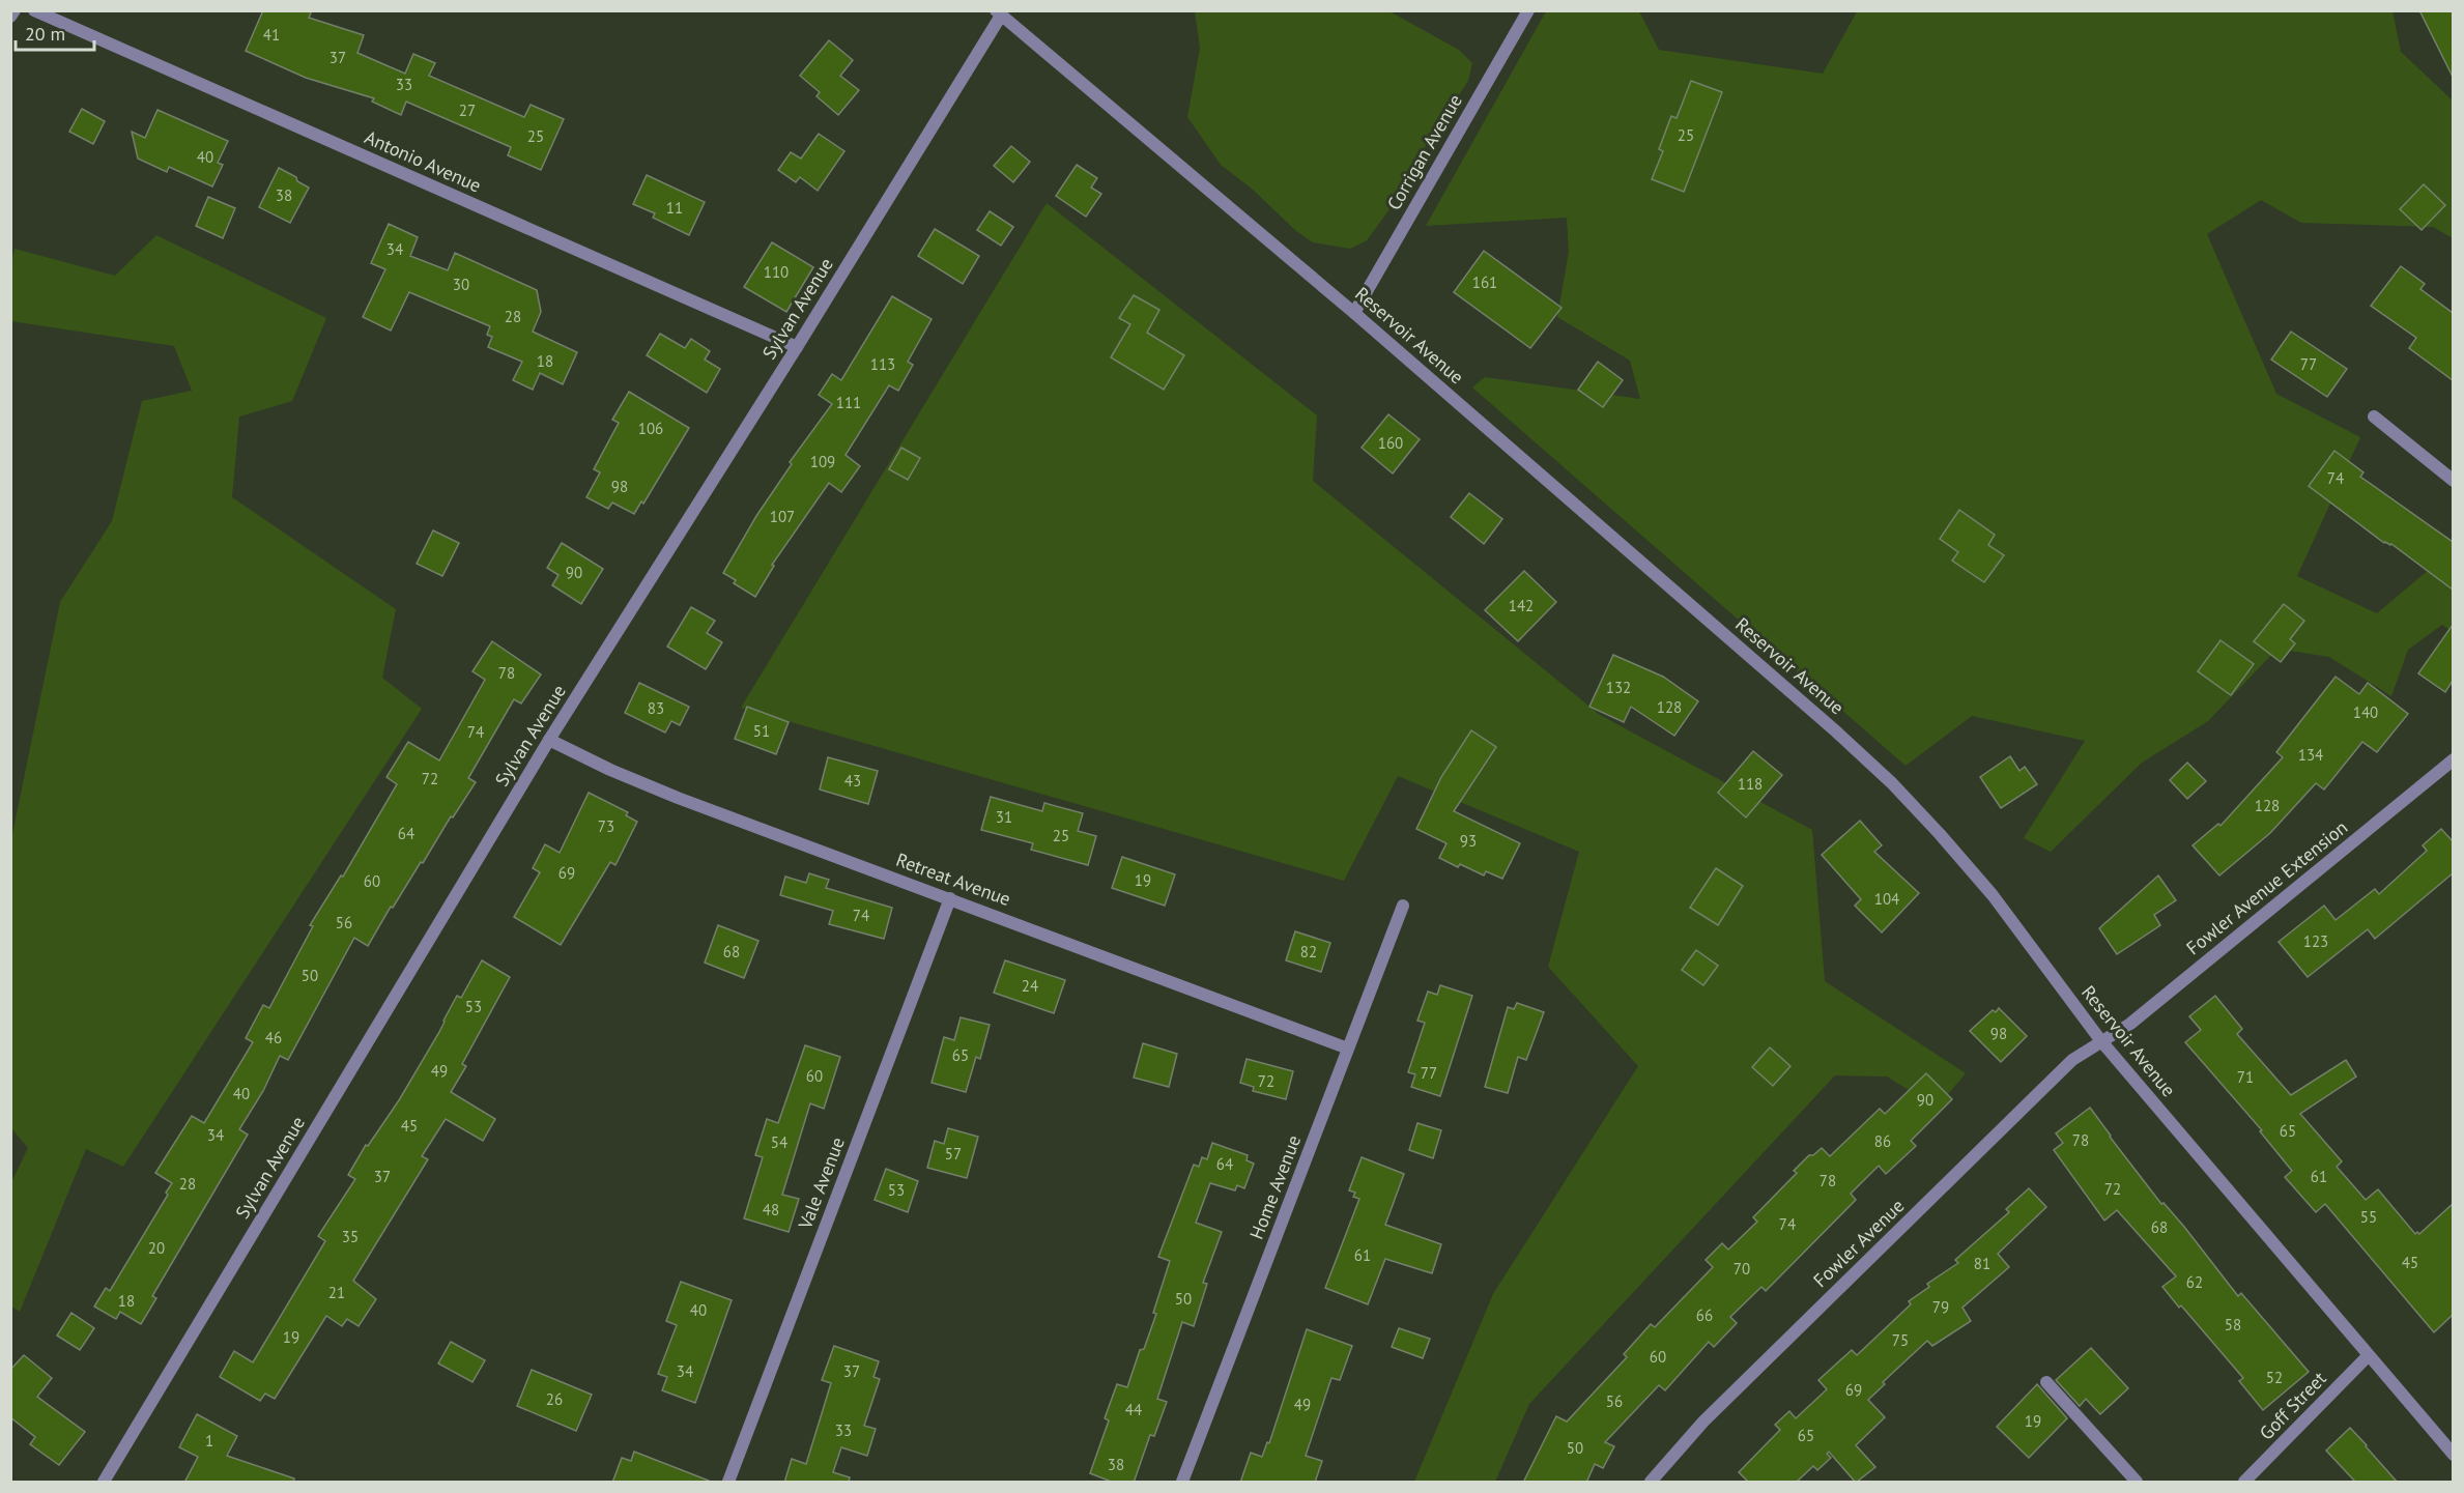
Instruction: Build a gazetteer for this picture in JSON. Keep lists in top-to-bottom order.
{
  "streets": {
    "street": [
      "Corrigan Avenue",
      "Antonio Avenue",
      "Sylvan Avenue",
      "Reservoir Avenue",
      "Retreat Avenue",
      "Fowler Avenue Extension",
      "Vale Avenue",
      "Home Avenue",
      "Fowler Avenue",
      "Goff Street"
    ]
  },
  "crossings": [
    ["Corrigan Avenue", "Reservoir Avenue"],
    ["Antonio Avenue", "Sylvan Avenue"],
    ["Sylvan Avenue", "Reservoir Avenue"],
    ["Sylvan Avenue", "Retreat Avenue"],
    ["Reservoir Avenue", "Fowler Avenue Extension"],
    ["Reservoir Avenue", "Fowler Avenue"],
    ["Reservoir Avenue", "Goff Street"],
    ["Retreat Avenue", "Vale Avenue"],
    ["Retreat Avenue", "Home Avenue"],
    ["Fowler Avenue Extension", "Fowler Avenue"]
  ],
  "house_numbers": [
    "41",
    "37",
    "33",
    "27",
    "25",
    "25",
    "40",
    "38",
    "11",
    "34",
    "110",
    "161",
    "30",
    "28",
    "18",
    "113",
    "77",
    "111",
    "106",
    "160",
    "109",
    "74",
    "98",
    "107",
    "90",
    "142",
    "78",
    "132",
    "128",
    "83",
    "140",
    "51",
    "74",
    "134",
    "72",
    "43",
    "118",
    "128",
    "31",
    "73",
    "64",
    "25",
    "93",
    "69",
    "19",
    "60",
    "104",
    "74",
    "56",
    "123",
    "68",
    "82",
    "50",
    "24",
    "53",
    "98",
    "46",
    "65",
    "49",
    "77",
    "60",
    "71",
    "72",
    "40",
    "90",
    "45",
    "65",
    "34",
    "78",
    "86",
    "54",
    "57",
    "64",
    "37",
    "61",
    "78",
    "28",
    "72",
    "53",
    "48",
    "55",
    "74",
    "68",
    "35",
    "20",
    "61",
    "45",
    "81",
    "70",
    "62",
    "21",
    "50",
    "18",
    "79",
    "40",
    "66",
    "58",
    "19",
    "75",
    "60",
    "34",
    "37",
    "52",
    "69",
    "26",
    "56",
    "49",
    "44",
    "19",
    "33",
    "65",
    "1",
    "50",
    "38"
  ],
  "scale_bar": "20 m"
}
